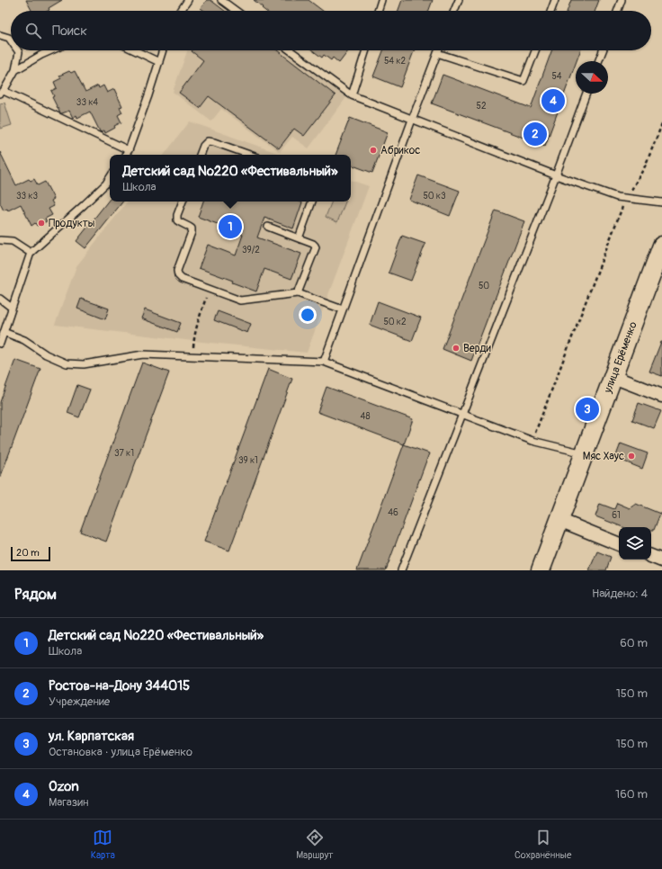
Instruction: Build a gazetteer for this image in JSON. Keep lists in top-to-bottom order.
{
  "streets": {
    "main road": ["улица Ерёменко"]
  },
  "places": [
    "Абрикос",
    "Продукты",
    "Верди",
    "Мяс Хаус"
  ],
  "house_numbers": [
    "54 к2",
    "54",
    "33 к4",
    "52",
    "33 к3",
    "50 к3",
    "39/2",
    "50",
    "50 к2",
    "48",
    "37 к1",
    "39 к1",
    "46",
    "61"
  ],
  "scale_bar": "20 m",
  "north": "right",
  "page": {
    "search": "Поиск",
    "pins": [
      "4",
      "2",
      "1",
      "3"
    ],
    "popup": ["Детский сад №220 «Фестивальный»", "Школа"],
    "scale": "20 m",
    "heading": ["Рядом", "Найдено: 4"],
    "list": [
      {
        "mark": "1",
        "name": "Детский сад №220 «Фестивальный»",
        "note": "Школа",
        "value": "60 m"
      },
      {
        "mark": "2",
        "name": "Ростов-на-Дону 344015",
        "note": "Учреждение",
        "value": "150 m"
      },
      {
        "mark": "3",
        "name": "ул. Карпатская",
        "note": "Остановка · улица Ерёменко",
        "value": "150 m"
      },
      {
        "mark": "4",
        "name": "Ozon",
        "note": "Магазин",
        "value": "160 m"
      }
    ],
    "nav": ["Карта", "Маршрут", "Сохранённые"]
  }
}
